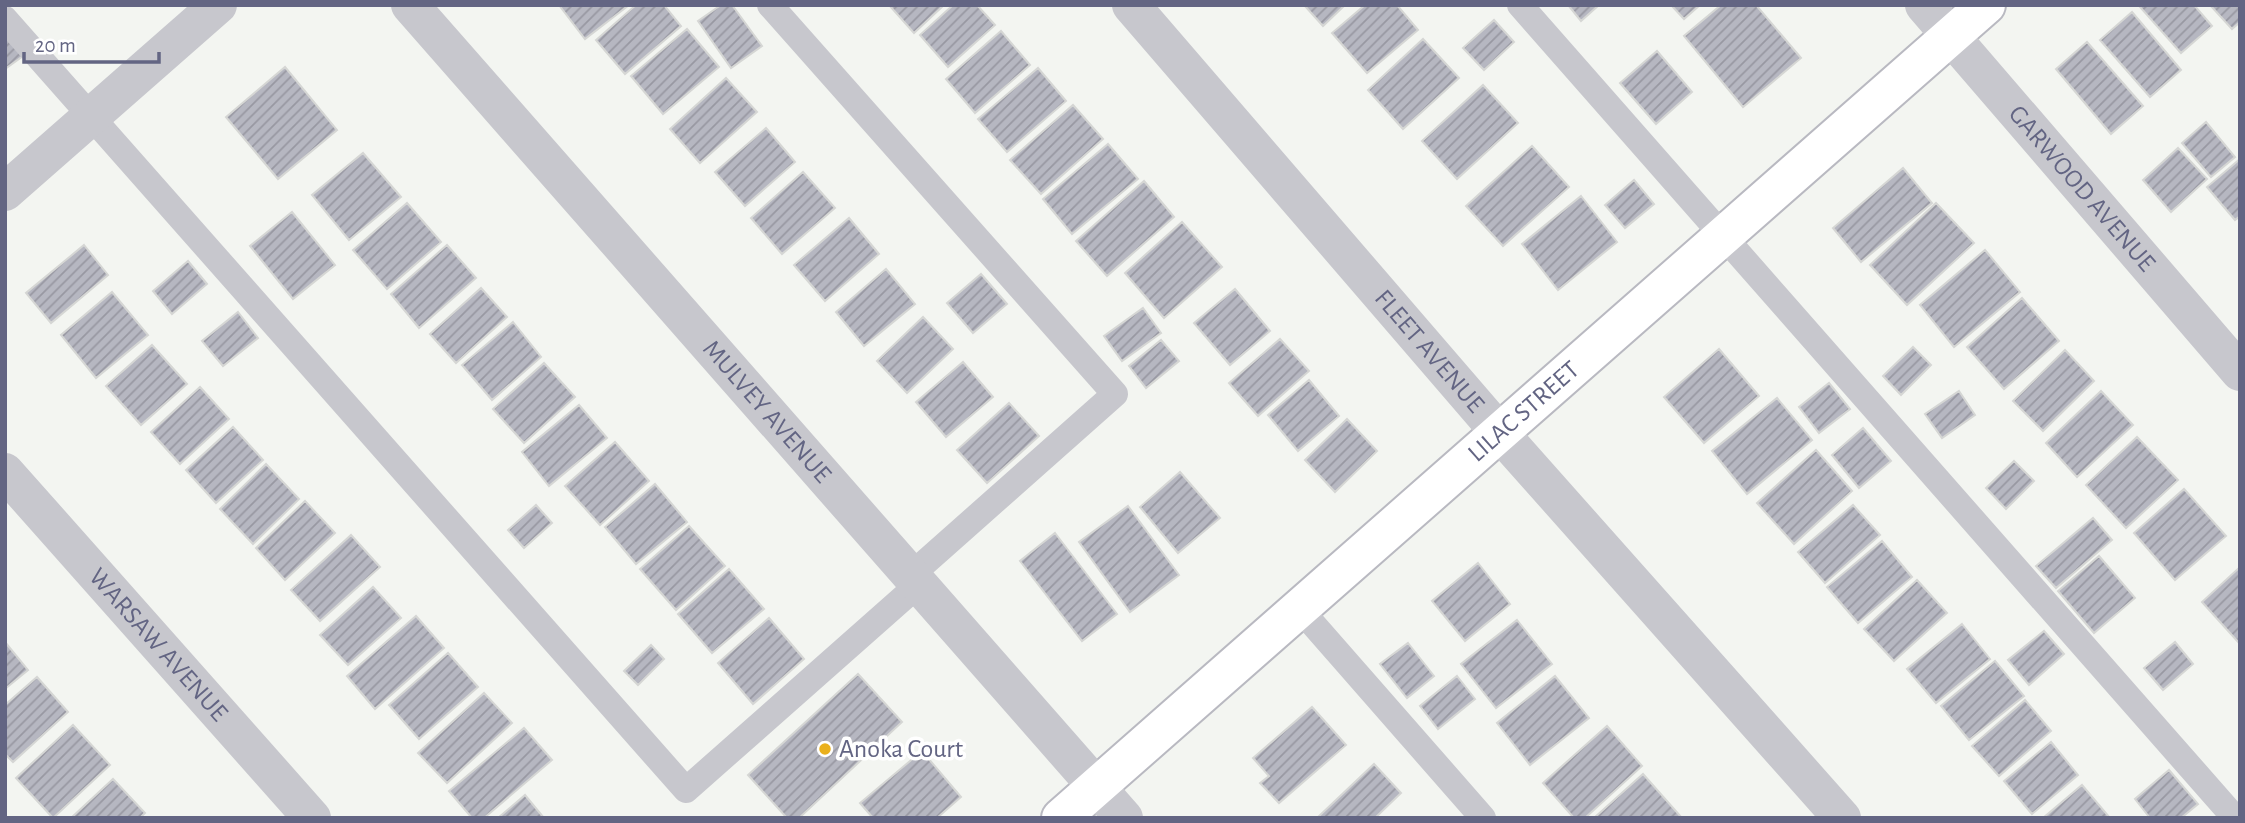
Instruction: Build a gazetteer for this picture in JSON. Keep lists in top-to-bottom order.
{
  "streets": {
    "street": [
      "GARWOOD AVENUE",
      "FLEET AVENUE",
      "LILAC STREET",
      "MULVEY AVENUE",
      "WARSAW AVENUE"
    ]
  },
  "crossings": [
    ["GARWOOD AVENUE", "LILAC STREET"],
    ["FLEET AVENUE", "LILAC STREET"],
    ["LILAC STREET", "MULVEY AVENUE"]
  ],
  "places": ["Anoka Court"],
  "scale_bar": "20 m"
}
